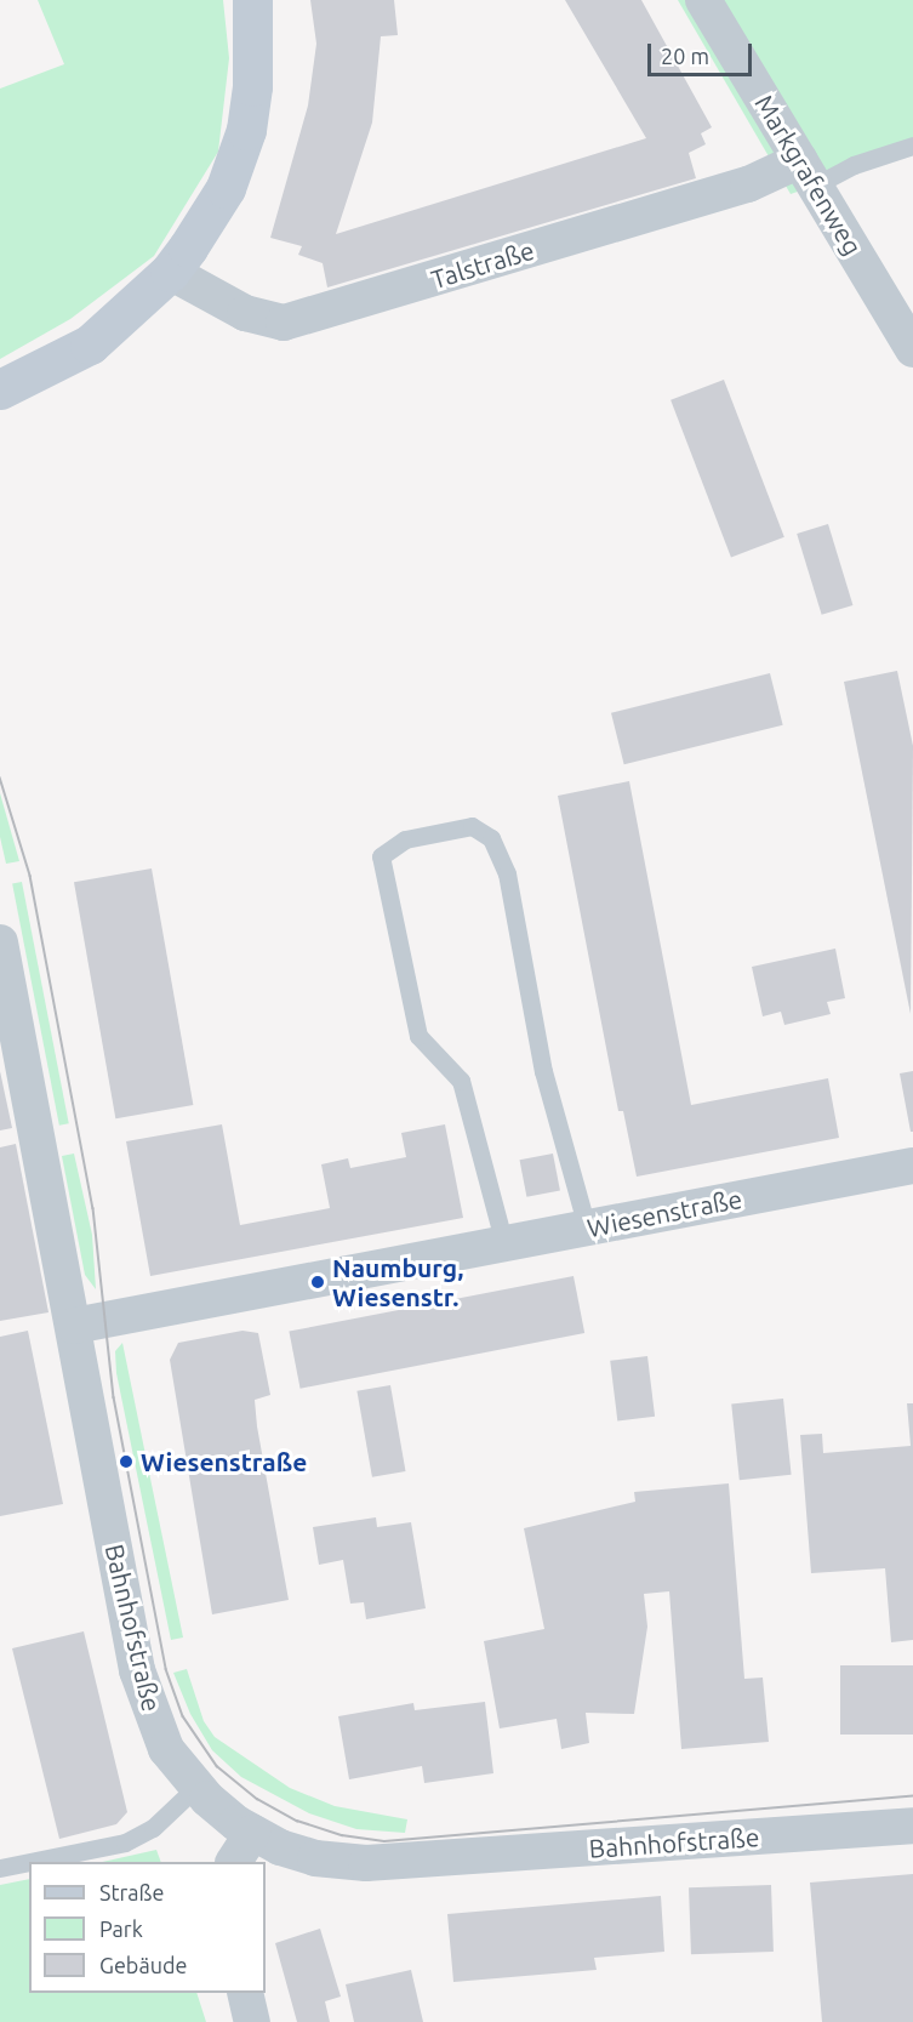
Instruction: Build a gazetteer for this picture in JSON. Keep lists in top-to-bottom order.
{
  "streets": {
    "street": [
      "Markgrafenweg",
      "Talstraße",
      "Wiesenstraße",
      "Bahnhofstraße"
    ]
  },
  "crossings": [
    ["Markgrafenweg", "Talstraße"],
    ["Wiesenstraße", "Bahnhofstraße"]
  ],
  "places": ["Naumburg, Wiesenstr.", "Wiesenstraße"],
  "legend": ["Straße", "Park", "Gebäude"],
  "scale_bar": "20 m"
}
